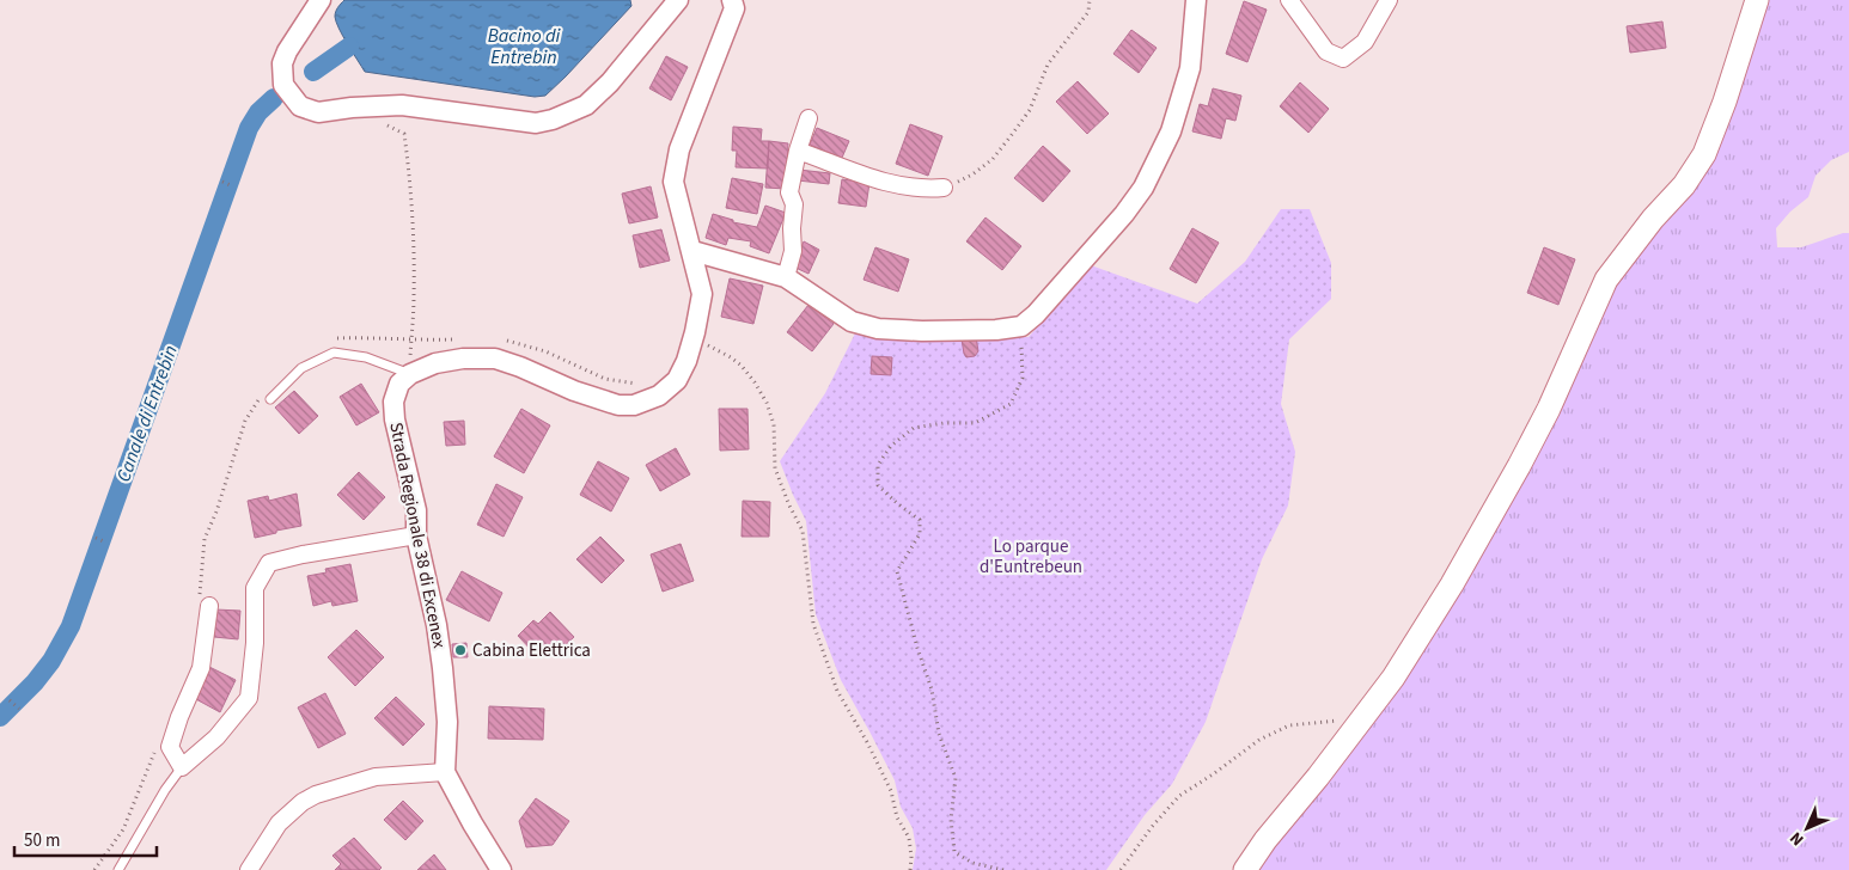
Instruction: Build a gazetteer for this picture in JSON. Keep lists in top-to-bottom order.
{
  "streets": {
    "street": ["Strada Regionale 38 di Excenex"]
  },
  "water": ["Bacino di Entrebin", "Canale di Entrebin"],
  "parks": ["Lo parque d'Euntrebeun"],
  "places": ["Cabina Elettrica"],
  "scale_bar": "50 m",
  "north": "bottom left"
}
